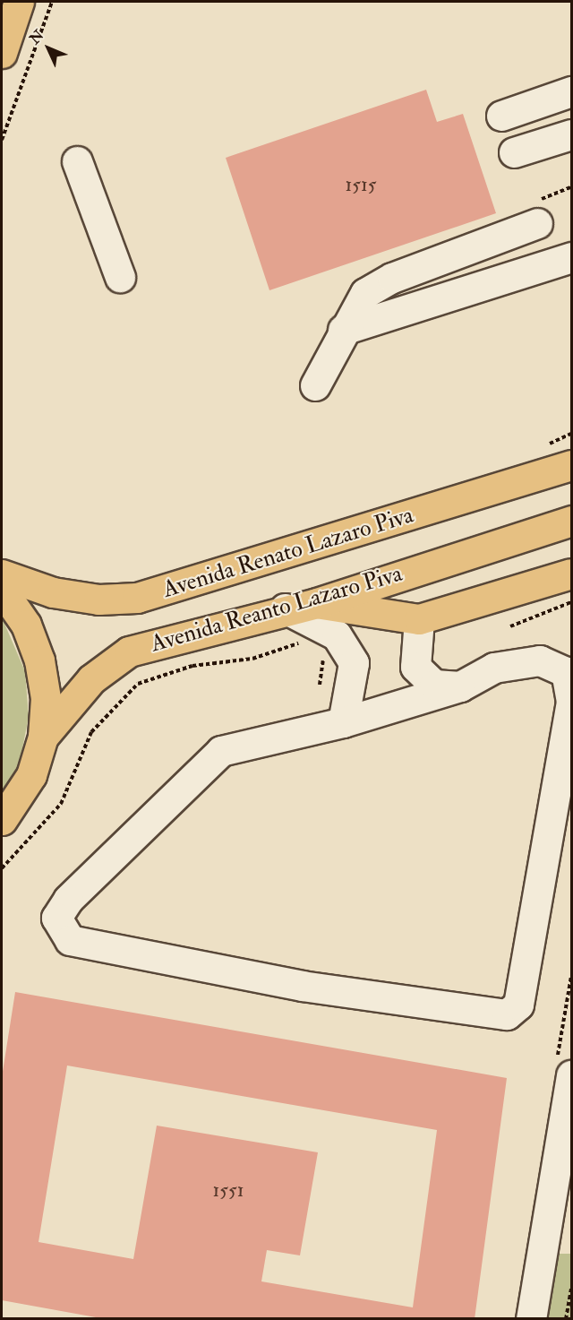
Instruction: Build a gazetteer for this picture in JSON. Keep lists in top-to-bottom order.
{
  "streets": {
    "main road": ["Avenida Renato Lazaro Piva", "Avenida Reanto Lazaro Piva"]
  },
  "house_numbers": ["1515", "1551"],
  "north": "top left"
}
